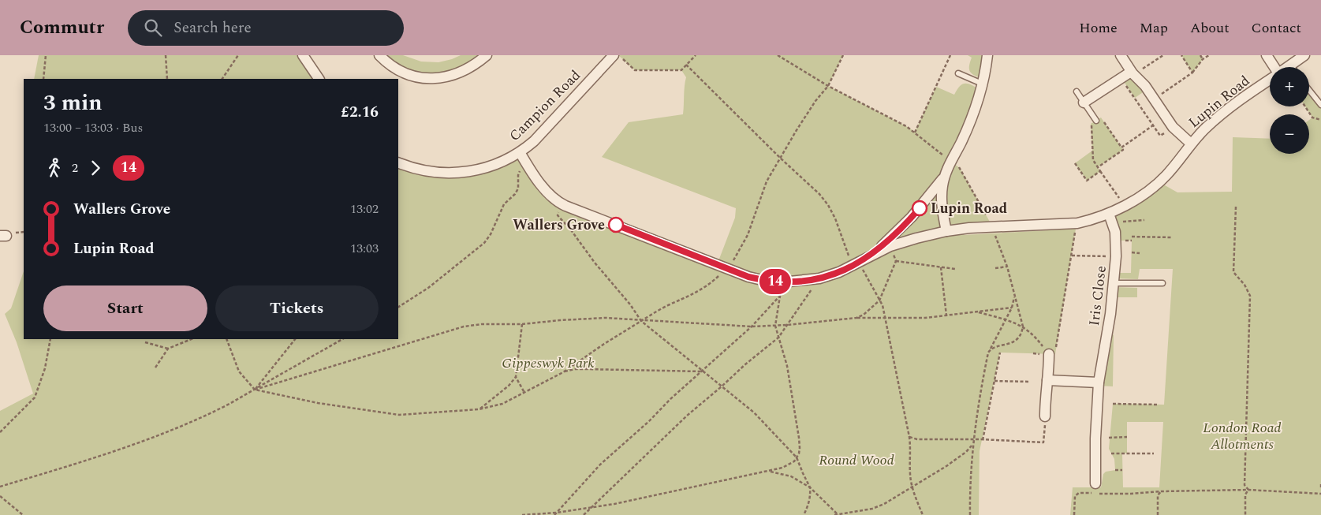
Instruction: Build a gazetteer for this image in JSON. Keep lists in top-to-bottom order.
{
  "streets": {
    "street": ["Lupin Road", "Campion Road", "Iris Close"]
  },
  "crossings": [
    ["Lupin Road", "Iris Close"]
  ],
  "parks": ["Gippeswyk Park", "London Road Allotments", "Round Wood"],
  "places": ["Lupin Road", "Wallers Grove"],
  "lines": ["bus line 14"],
  "page": {
    "header": "Commutr",
    "search": "Search here",
    "nav": [
      "Home",
      "Map",
      "About",
      "Contact"
    ],
    "on_map": "14",
    "map_buttons": ["+", "−"],
    "heading": ["3 min", "13:00 – 13:03 · Bus", "£2.16"],
    "legs": ["2", "14"],
    "list": [
      {
        "name": "Wallers Grove",
        "value": "13:02"
      },
      {
        "name": "Lupin Road",
        "value": "13:03"
      }
    ],
    "buttons": ["Start", "Tickets"]
  }
}
